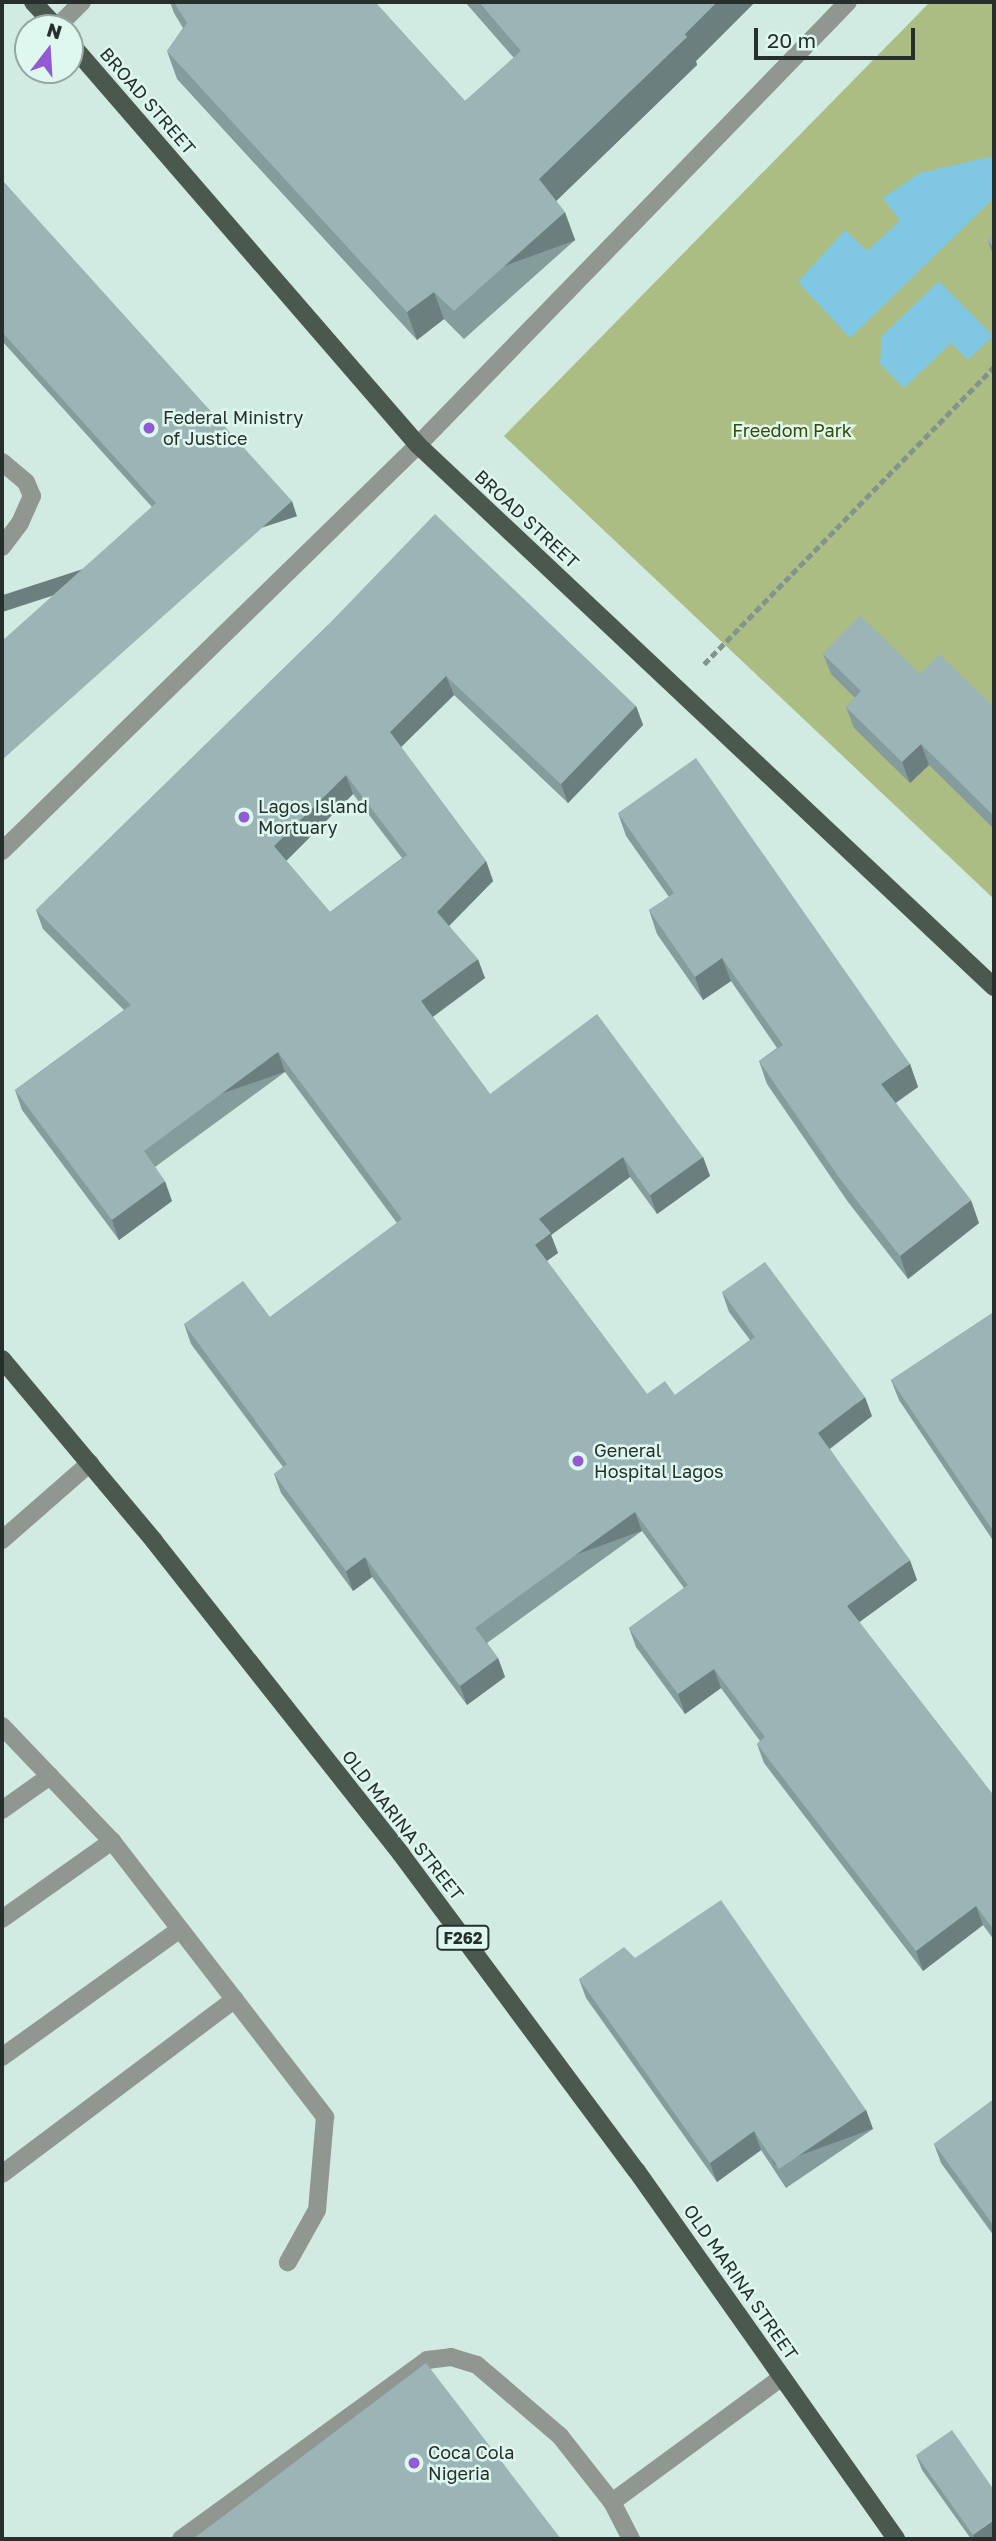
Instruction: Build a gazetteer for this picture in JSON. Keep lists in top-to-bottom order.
{
  "streets": {
    "main road": ["BROAD STREET", "OLD MARINA STREET", "F262"]
  },
  "parks": ["Freedom Park"],
  "places": [
    "Federal Ministry of Justice",
    "Lagos Island Mortuary",
    "General Hospital Lagos",
    "Coca Cola Nigeria"
  ],
  "scale_bar": "20 m",
  "north": "top"
}
